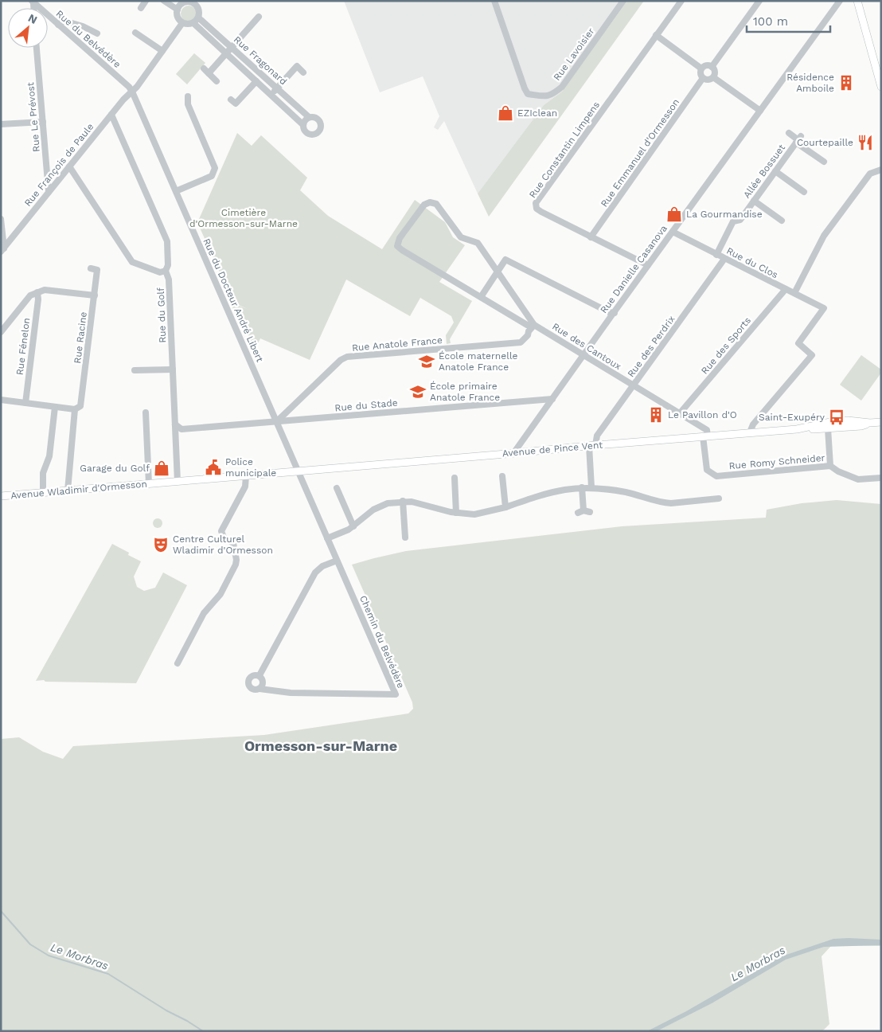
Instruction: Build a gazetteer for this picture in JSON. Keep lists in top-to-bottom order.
{
  "streets": {
    "main road": ["Avenue de Pince Vent", "Avenue Wladimir d'Ormesson"],
    "street": [
      "Rue du Belvédère",
      "Rue Lavoisier",
      "Rue Fragonard",
      "Rue Le Prévost",
      "Rue Constantin Limpens",
      "Rue Emmanuel d'Ormesson",
      "Rue François de Paule",
      "Allée Bossuet",
      "Rue du Clos",
      "Rue Danielle Casanova",
      "Rue du Docteur André Libert",
      "Rue du Golf",
      "Rue Racine",
      "Rue Anatole France",
      "Rue des Sports",
      "Rue Fénelon",
      "Rue des Cantoux",
      "Rue des Perdrix",
      "Rue du Stade",
      "Rue Romy Schneider",
      "Chemin du Belvédère"
    ]
  },
  "crossings": [
    ["Rue du Belvédère", "Rue François de Paule"],
    ["Rue du Belvédère", "Rue du Docteur André Libert"],
    ["Rue Fragonard", "Rue François de Paule"],
    ["Rue Le Prévost", "Rue François de Paule"],
    ["Rue Constantin Limpens", "Rue Emmanuel d'Ormesson"],
    ["Rue Constantin Limpens", "Rue Danielle Casanova"],
    ["Rue François de Paule", "Rue du Docteur André Libert"],
    ["Rue François de Paule", "Rue du Golf"],
    ["Allée Bossuet", "Rue du Clos"],
    ["Rue du Clos", "Rue Danielle Casanova"],
    ["Rue du Clos", "Rue des Sports"],
    ["Rue du Clos", "Rue des Perdrix"],
    ["Rue du Clos", "Avenue de Pince Vent"],
    ["Rue Danielle Casanova", "Rue des Cantoux"],
    ["Rue Danielle Casanova", "Rue du Stade"],
    ["Rue Danielle Casanova", "Avenue de Pince Vent"],
    ["Rue du Docteur André Libert", "Rue Anatole France"],
    ["Rue du Docteur André Libert", "Rue du Stade"],
    ["Rue du Docteur André Libert", "Avenue de Pince Vent"],
    ["Rue du Docteur André Libert", "Avenue Wladimir d'Ormesson"],
    ["Rue du Docteur André Libert", "Chemin du Belvédère"],
    ["Rue du Golf", "Avenue Wladimir d'Ormesson"],
    ["Rue Racine", "Avenue Wladimir d'Ormesson"],
    ["Rue Anatole France", "Rue des Cantoux"],
    ["Rue Anatole France", "Rue du Stade"],
    ["Rue des Sports", "Rue des Cantoux"],
    ["Rue des Cantoux", "Rue des Perdrix"],
    ["Rue des Cantoux", "Avenue de Pince Vent"],
    ["Rue des Cantoux", "Rue Romy Schneider"],
    ["Rue des Perdrix", "Avenue de Pince Vent"],
    ["Avenue de Pince Vent", "Rue Romy Schneider"],
    ["Avenue de Pince Vent", "Avenue Wladimir d'Ormesson"],
    ["Avenue de Pince Vent", "Chemin du Belvédère"],
    ["Avenue Wladimir d'Ormesson", "Chemin du Belvédère"]
  ],
  "districts": ["Ormesson-sur-Marne"],
  "water": ["Le Morbras"],
  "parks": ["Cimetière d'Ormesson-sur-Marne"],
  "places": {
    "building": ["Résidence Amboile", "Le Pavillon d'O"],
    "shop": ["EZIclean", "La Gourmandise", "Garage du Golf"],
    "restaurant": ["Courtepaille"],
    "school or university": ["École maternelle Anatole France", "École primaire Anatole France"],
    "bus stop": ["Saint-Exupéry"],
    "public building": ["Police municipale"],
    "theatre": ["Centre Culturel Wladimir d'Ormesson"]
  },
  "scale_bar": "100 m",
  "north": "top right"
}
